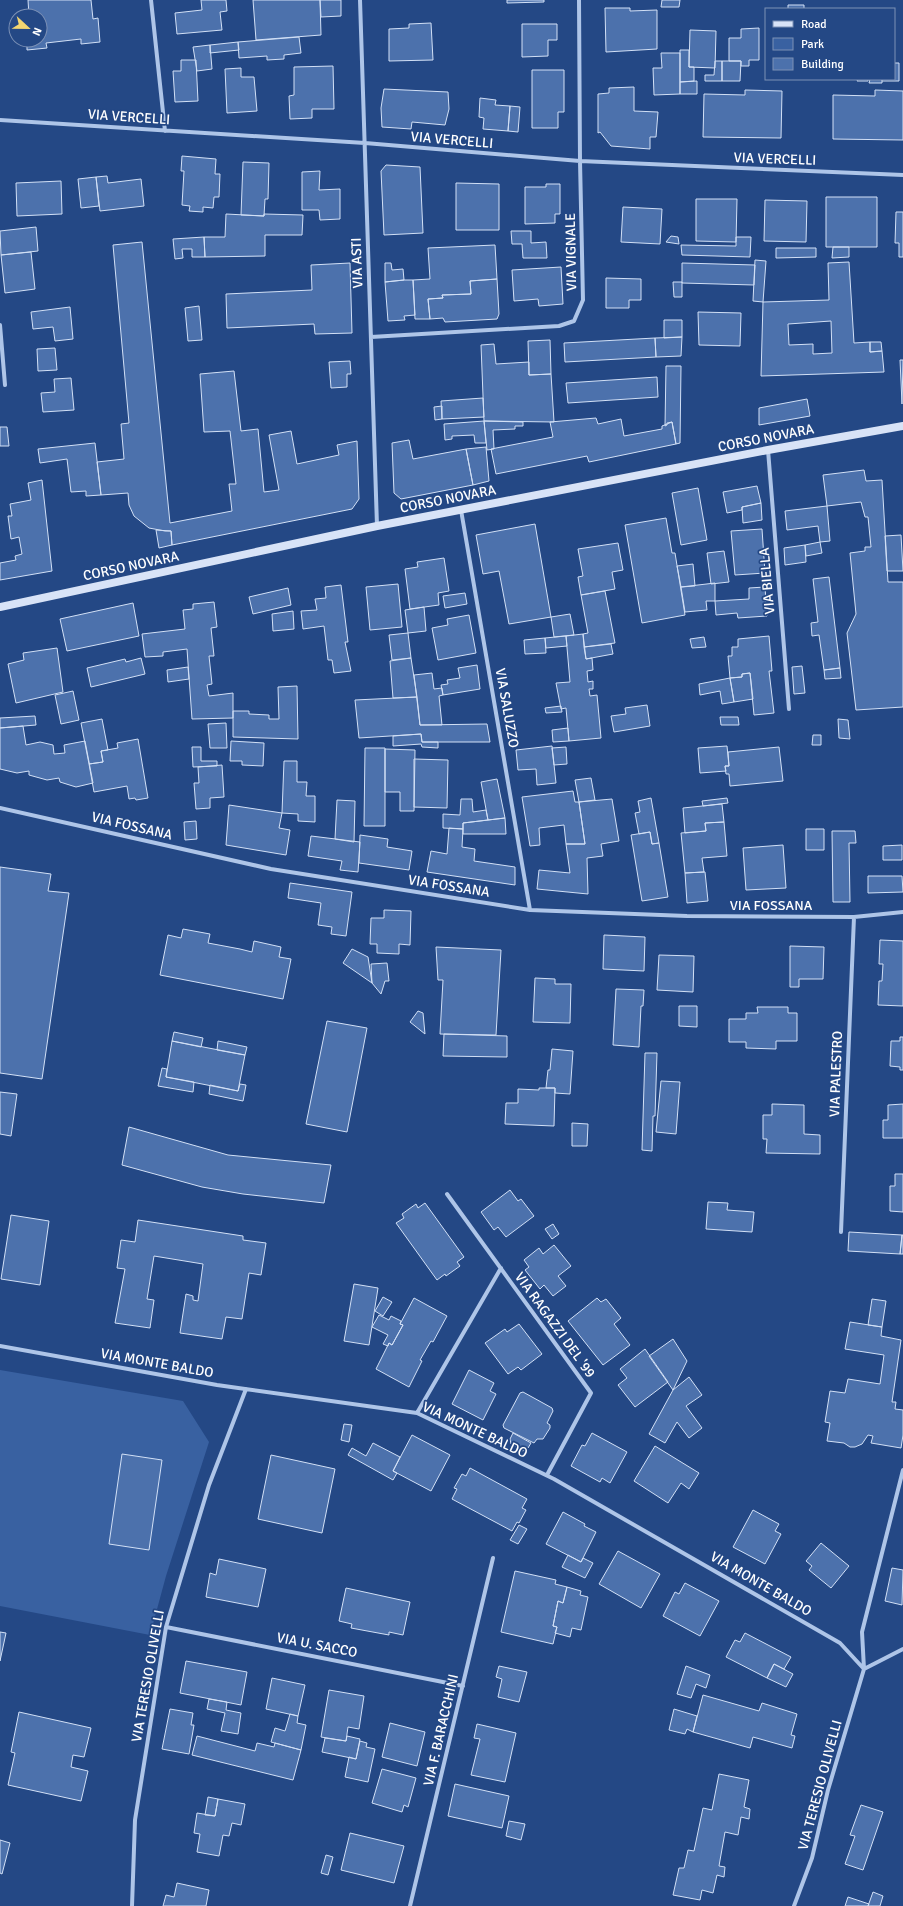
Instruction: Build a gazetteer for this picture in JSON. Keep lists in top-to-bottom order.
{
  "streets": {
    "main road": ["CORSO NOVARA"],
    "street": [
      "VIA VERCELLI",
      "VIA VIGNALE",
      "VIA ASTI",
      "VIA BIELLA",
      "VIA SALUZZO",
      "VIA FOSSANA",
      "VIA PALESTRO",
      "VIA RAGAZZI DEL '99",
      "VIA MONTE BALDO",
      "VIA U. SACCO",
      "VIA TERESIO OLIVELLI",
      "VIA F. BARACCHINI"
    ]
  },
  "crossings": [
    ["VIA VERCELLI", "VIA VIGNALE"],
    ["VIA VERCELLI", "VIA ASTI"],
    ["VIA VIGNALE", "VIA ASTI"],
    ["VIA ASTI", "CORSO NOVARA"],
    ["CORSO NOVARA", "VIA BIELLA"],
    ["CORSO NOVARA", "VIA SALUZZO"],
    ["VIA SALUZZO", "VIA FOSSANA"],
    ["VIA FOSSANA", "VIA PALESTRO"],
    ["VIA RAGAZZI DEL '99", "VIA MONTE BALDO"],
    ["VIA MONTE BALDO", "VIA TERESIO OLIVELLI"],
    ["VIA U. SACCO", "VIA TERESIO OLIVELLI"],
    ["VIA U. SACCO", "VIA F. BARACCHINI"]
  ],
  "legend": ["Road", "Park", "Building"],
  "north": "right"
}
